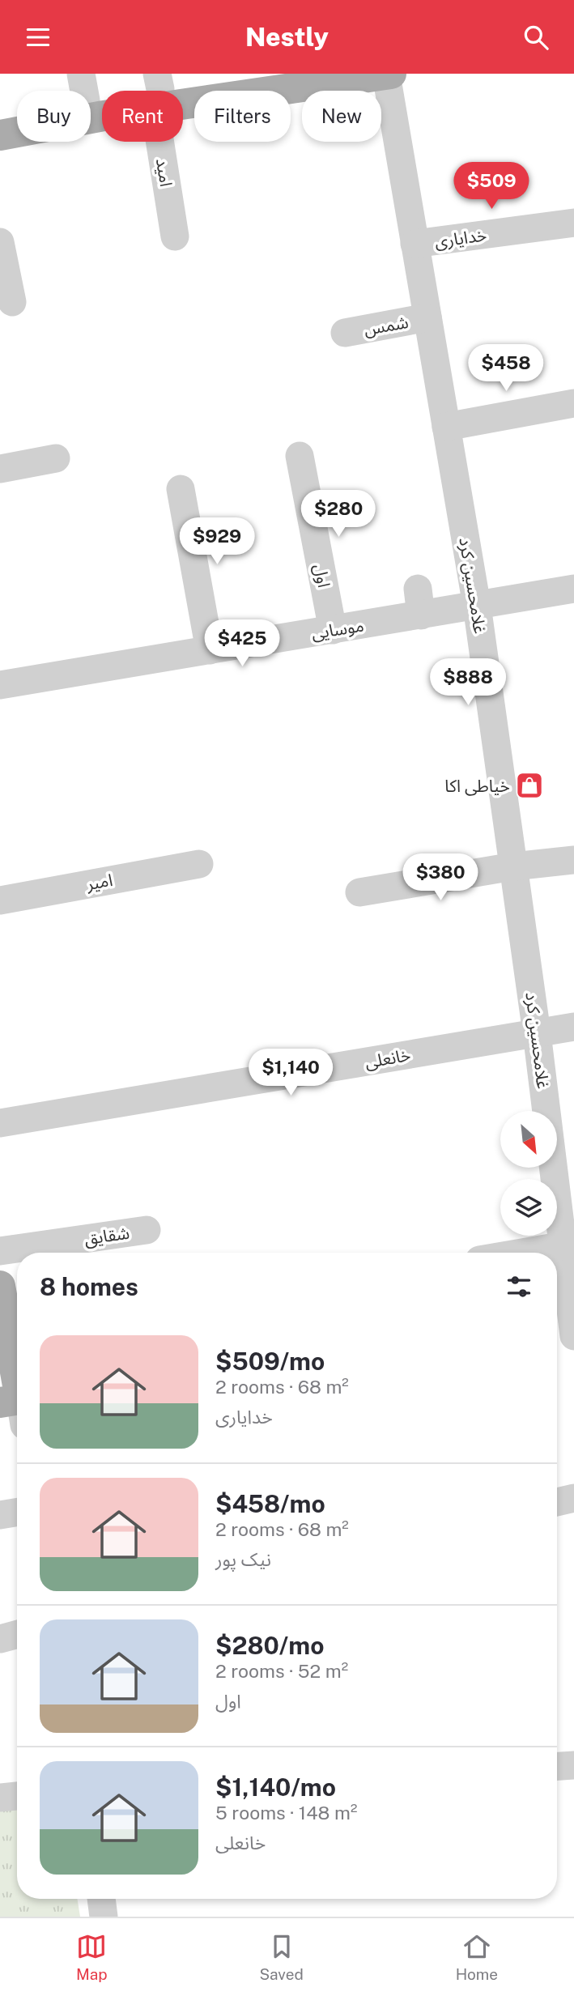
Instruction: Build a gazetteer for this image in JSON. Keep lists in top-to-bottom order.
{
  "streets": {
    "street": [
      "امید",
      "خدایاری",
      "شمس",
      "اول",
      "غلامحسین کرد",
      "موسایی",
      "امیر",
      "خانعلی",
      "شقایق"
    ]
  },
  "crossings": [
    ["خدایاری", "غلامحسین کرد"],
    ["شمس", "غلامحسین کرد"],
    ["اول", "موسایی"],
    ["غلامحسین کرد", "موسایی"],
    ["غلامحسین کرد", "خانعلی"]
  ],
  "places": {
    "shop": ["خیاطی اکا"]
  },
  "north": "bottom right",
  "page": {
    "header": "Nestly",
    "chip": [
      "Buy",
      "Rent",
      "Filters",
      "New"
    ],
    "price": [
      "$509",
      "$458",
      "$280",
      "$929",
      "$425",
      "$888",
      "$380",
      "$1,140"
    ],
    "heading": "8 homes",
    "list": [
      {
        "name": "$509/mo",
        "note": "2 rooms · 68 m² · خدایاری"
      },
      {
        "name": "$458/mo",
        "note": "2 rooms · 68 m² · نیک پور"
      },
      {
        "name": "$280/mo",
        "note": "2 rooms · 52 m² · اول"
      },
      {
        "name": "$1,140/mo",
        "note": "5 rooms · 148 m² · خانعلی"
      }
    ],
    "tabs": ["Map", "Saved", "Home"]
  }
}
